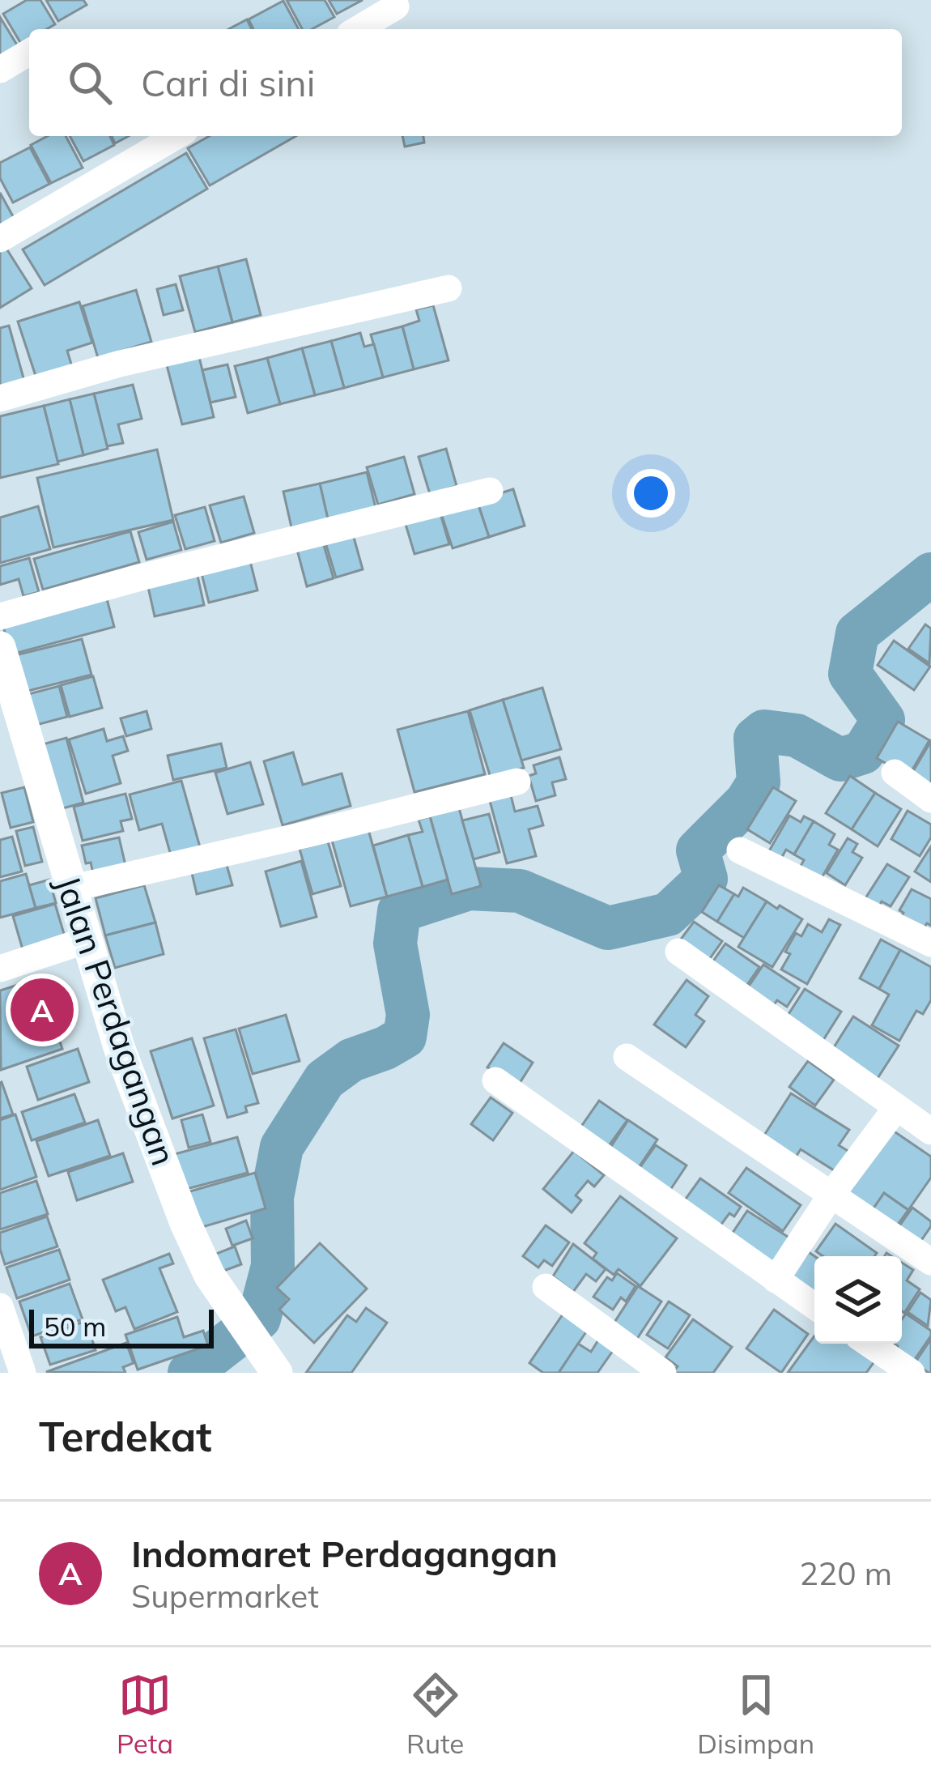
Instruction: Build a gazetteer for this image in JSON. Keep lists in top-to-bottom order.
{
  "streets": {
    "street": ["Jalan Perdagangan"]
  },
  "scale_bar": "50 m",
  "page": {
    "search": "Cari di sini",
    "pins": "A",
    "scale": "50 m",
    "heading": "Terdekat",
    "list": [
      {
        "mark": "A",
        "name": "Indomaret Perdagangan",
        "note": "Supermarket",
        "value": "220 m"
      }
    ],
    "nav": ["Peta", "Rute", "Disimpan"]
  }
}
